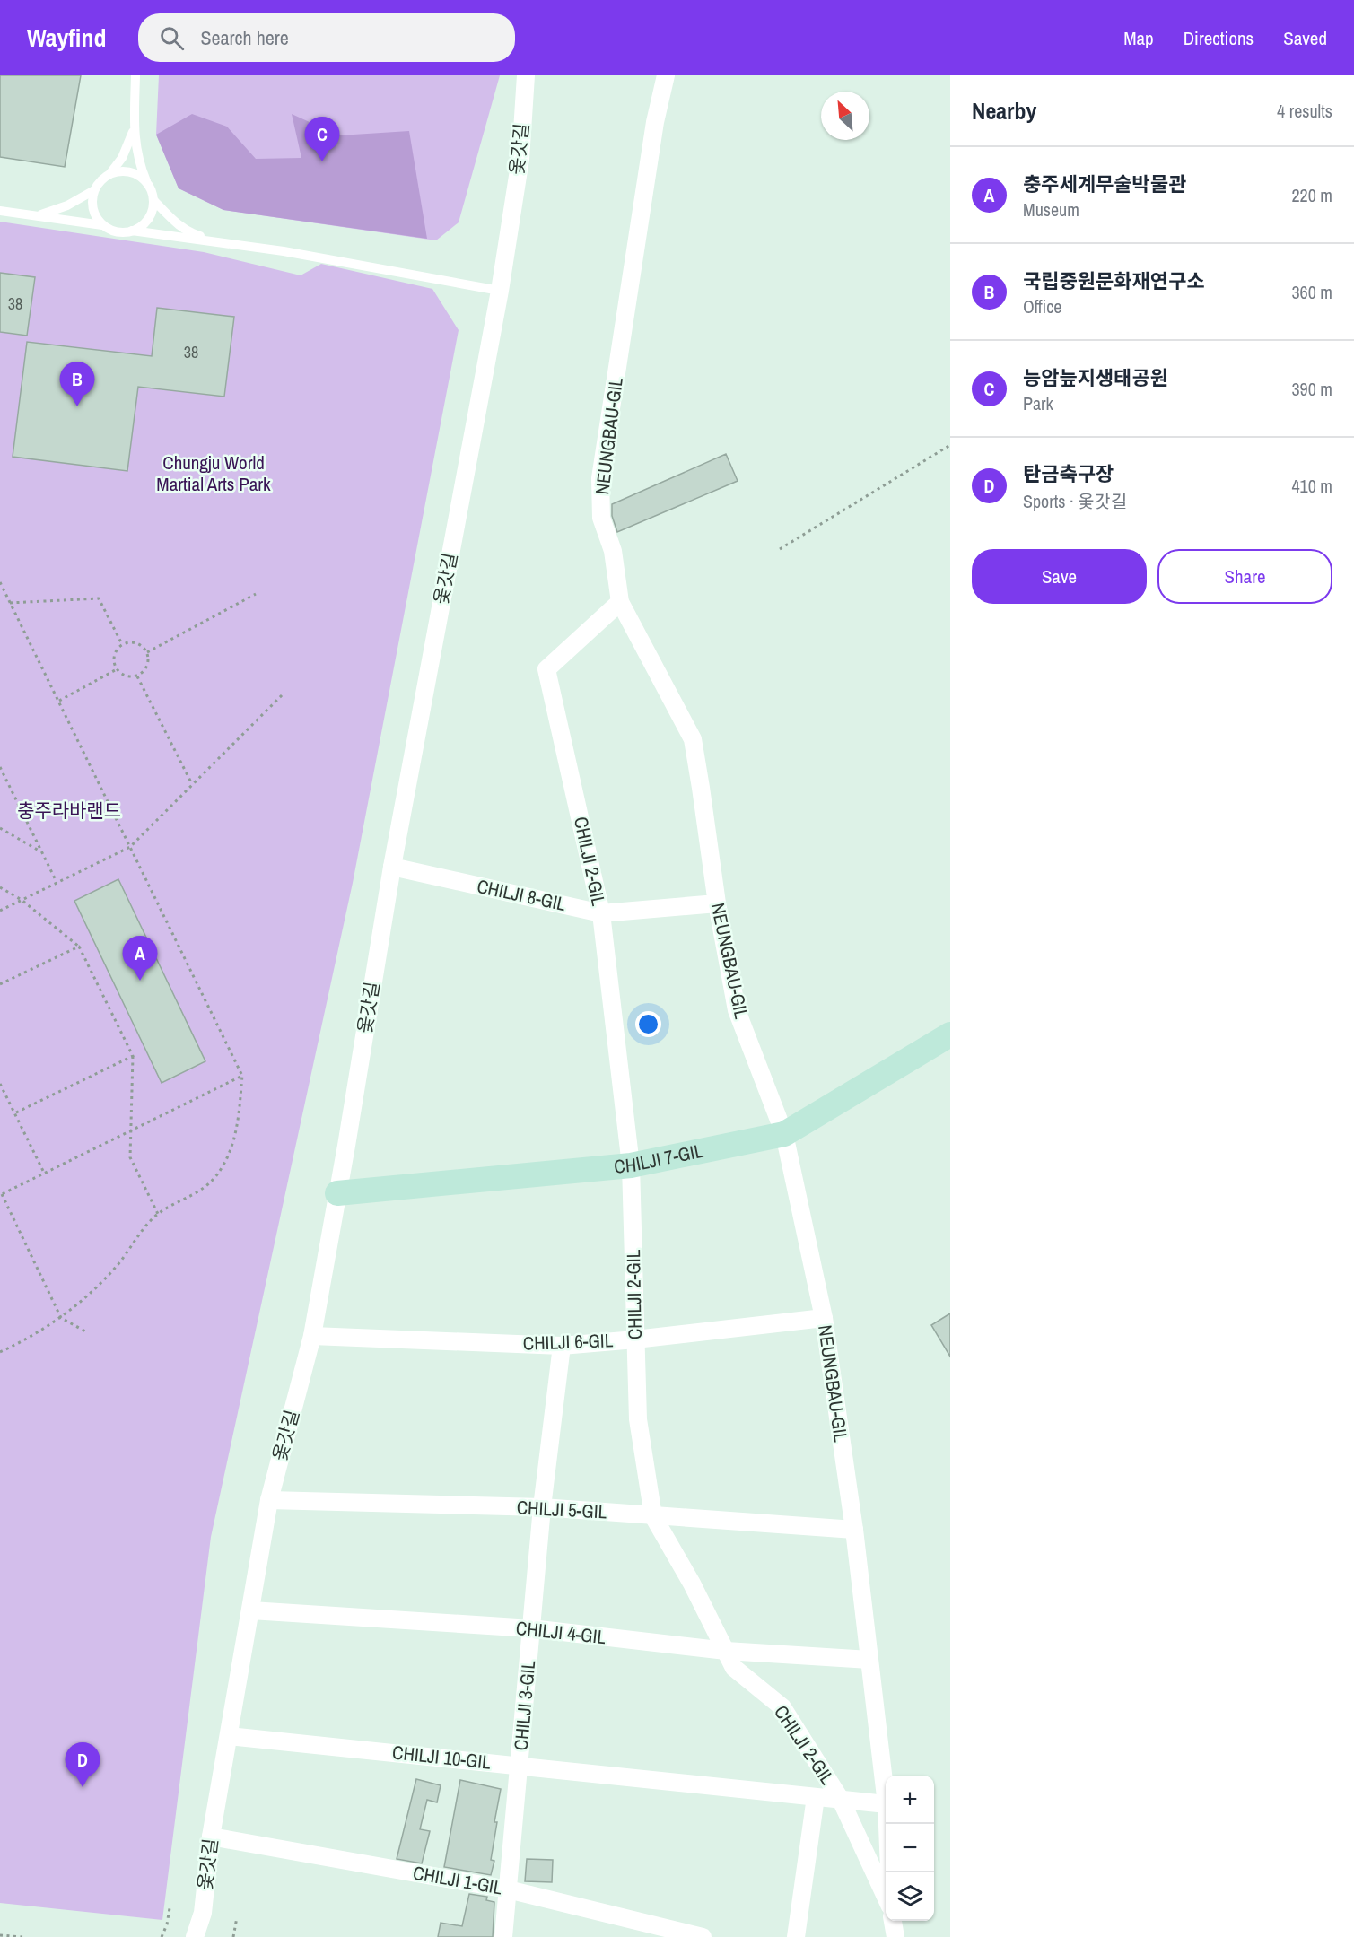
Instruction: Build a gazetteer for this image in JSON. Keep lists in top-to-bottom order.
{
  "streets": {
    "street": [
      "옻갓길",
      "NEUNGBAU-GIL",
      "CHILJI 2-GIL",
      "CHILJI 8-GIL",
      "CHILJI 7-GIL",
      "CHILJI 6-GIL",
      "CHILJI 5-GIL",
      "CHILJI 4-GIL",
      "CHILJI 3-GIL",
      "CHILJI 10-GIL",
      "CHILJI 1-GIL"
    ]
  },
  "crossings": [
    ["옻갓길", "CHILJI 8-GIL"],
    ["옻갓길", "CHILJI 7-GIL"],
    ["옻갓길", "CHILJI 6-GIL"],
    ["옻갓길", "CHILJI 5-GIL"],
    ["옻갓길", "CHILJI 4-GIL"],
    ["옻갓길", "CHILJI 10-GIL"],
    ["옻갓길", "CHILJI 1-GIL"],
    ["NEUNGBAU-GIL", "CHILJI 2-GIL"],
    ["NEUNGBAU-GIL", "CHILJI 8-GIL"],
    ["NEUNGBAU-GIL", "CHILJI 7-GIL"],
    ["NEUNGBAU-GIL", "CHILJI 6-GIL"],
    ["NEUNGBAU-GIL", "CHILJI 5-GIL"],
    ["NEUNGBAU-GIL", "CHILJI 4-GIL"],
    ["CHILJI 2-GIL", "CHILJI 8-GIL"],
    ["CHILJI 2-GIL", "CHILJI 7-GIL"],
    ["CHILJI 2-GIL", "CHILJI 6-GIL"],
    ["CHILJI 2-GIL", "CHILJI 5-GIL"],
    ["CHILJI 2-GIL", "CHILJI 4-GIL"],
    ["CHILJI 2-GIL", "CHILJI 10-GIL"],
    ["CHILJI 6-GIL", "CHILJI 3-GIL"],
    ["CHILJI 5-GIL", "CHILJI 3-GIL"],
    ["CHILJI 4-GIL", "CHILJI 3-GIL"],
    ["CHILJI 3-GIL", "CHILJI 10-GIL"],
    ["CHILJI 3-GIL", "CHILJI 1-GIL"]
  ],
  "parks": ["Chungju World Martial Arts Park", "충주라바랜드"],
  "house_numbers": ["38", "38"],
  "north": "top left",
  "page": {
    "header": "Wayfind",
    "search": "Search here",
    "nav": ["Map", "Directions", "Saved"],
    "heading": ["Nearby", "4 results"],
    "pins": [
      "C",
      "B",
      "A",
      "D"
    ],
    "list": [
      {
        "mark": "A",
        "name": "충주세계무술박물관",
        "note": "Museum",
        "value": "220 m"
      },
      {
        "mark": "B",
        "name": "국립중원문화재연구소",
        "note": "Office",
        "value": "360 m"
      },
      {
        "mark": "C",
        "name": "능암늪지생태공원",
        "note": "Park",
        "value": "390 m"
      },
      {
        "mark": "D",
        "name": "탄금축구장",
        "note": "Sports · 옻갓길",
        "value": "410 m"
      }
    ],
    "buttons": ["Save", "Share"],
    "map_buttons": ["+", "−"]
  }
}
